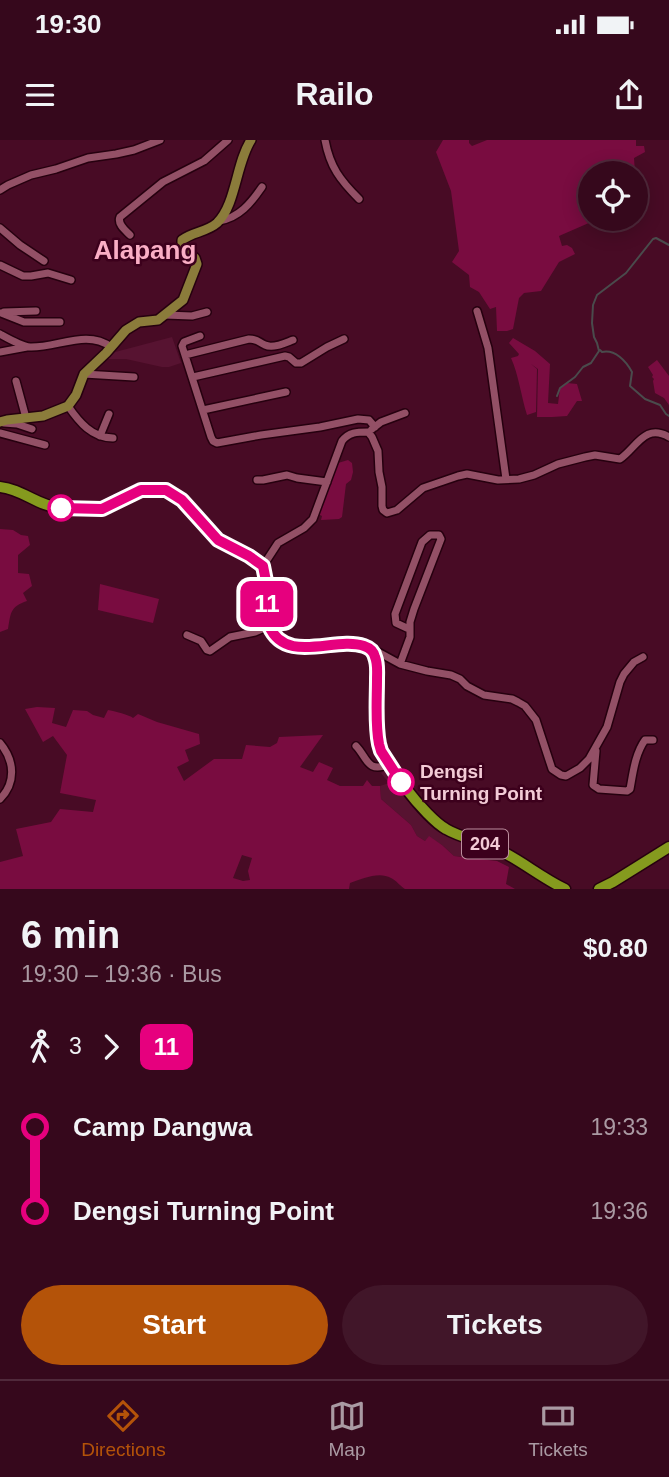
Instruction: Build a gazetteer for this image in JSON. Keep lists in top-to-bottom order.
{
  "streets": {
    "highway": ["204"]
  },
  "districts": ["Alapang"],
  "places": ["Dengsi Turning Point"],
  "lines": ["bus line 11"],
  "page": {
    "status": "19:30",
    "header": "Railo",
    "on_map": "11",
    "heading": ["6 min", "19:30 – 19:36 · Bus", "$0.80"],
    "legs": ["3", "11"],
    "list": [
      {
        "name": "Camp Dangwa",
        "value": "19:33"
      },
      {
        "name": "Dengsi Turning Point",
        "value": "19:36"
      }
    ],
    "buttons": ["Start", "Tickets"],
    "tabs": ["Directions", "Map", "Tickets"]
  }
}
